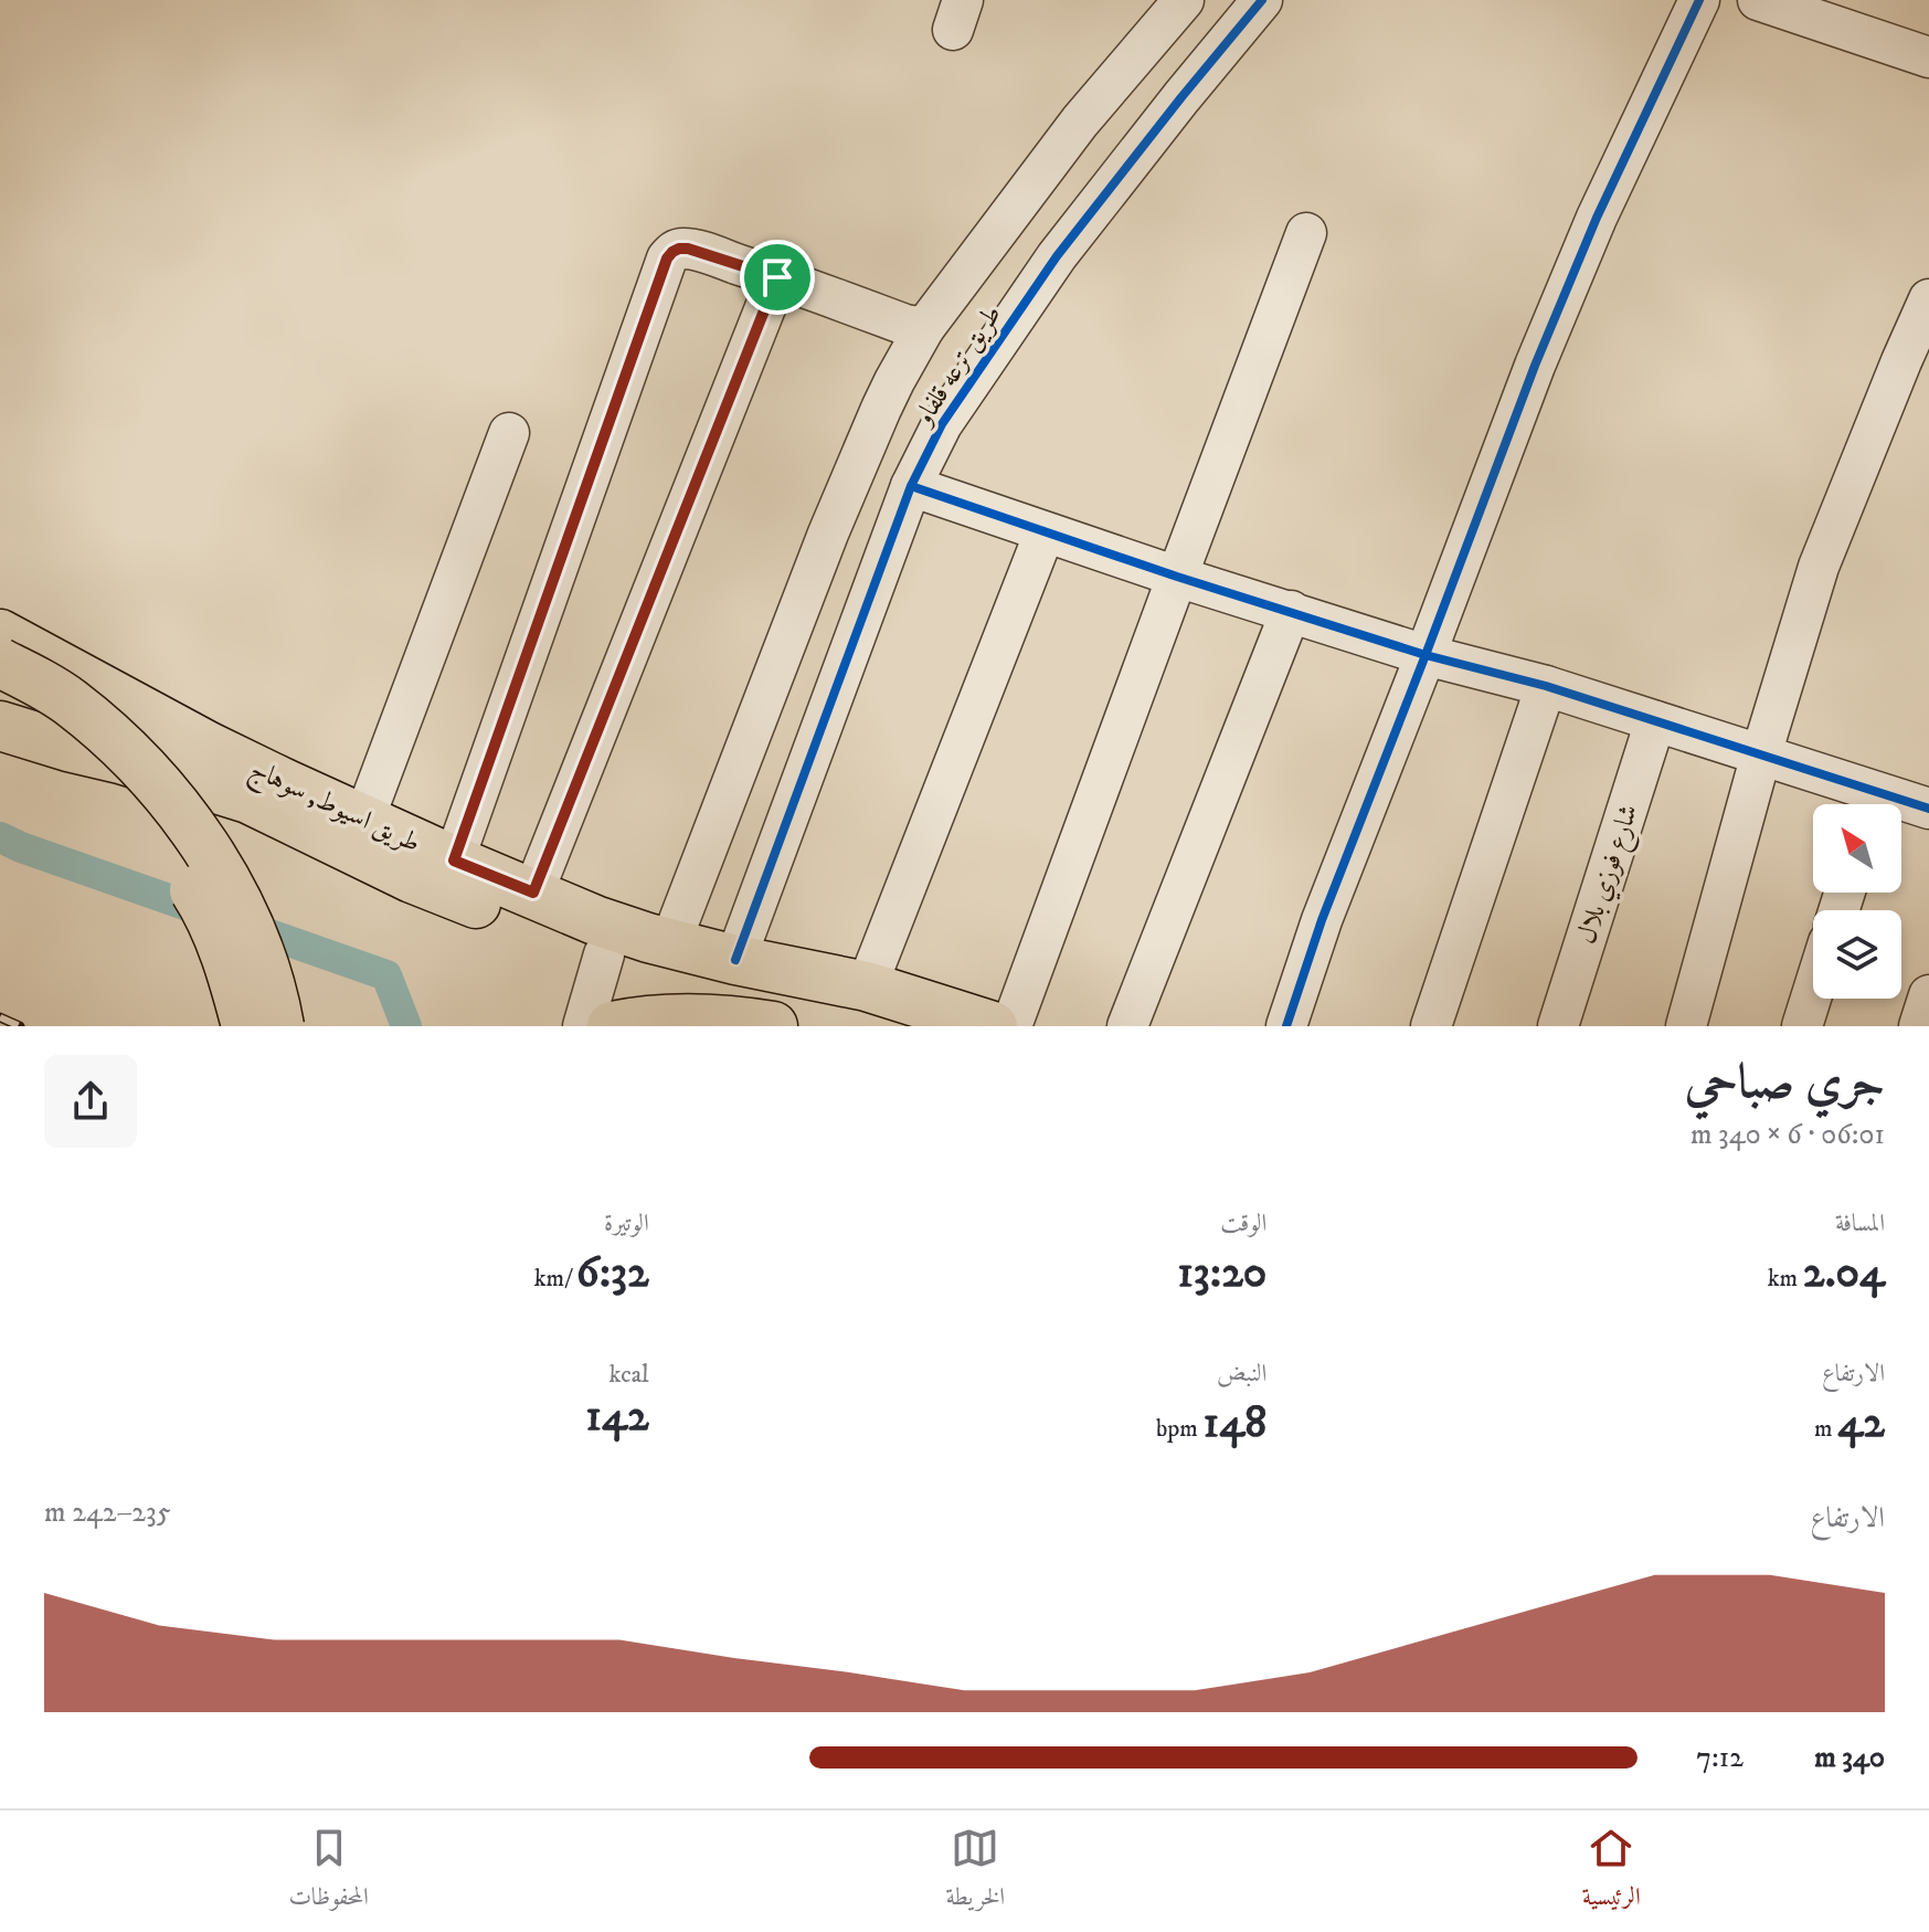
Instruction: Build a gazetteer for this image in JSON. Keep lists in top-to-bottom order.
{
  "streets": {
    "main road": ["طريق اسيوط, سوهاج"],
    "street": ["طريق ترعه قلفاو", "شارع فوزي بلال"]
  },
  "crossings": [
    ["طريق ترعه قلفاو", "طريق اسيوط, سوهاج"]
  ],
  "north": "top left",
  "page": {
    "heading": ["جري صباحي", "06:01 · 6 × 340 m"],
    "stats": [
      ["المسافة", "2.04 km"],
      ["الوقت", "13:20"],
      ["الوتيرة", "6:32 /km"],
      ["الارتفاع", "42 m"],
      ["النبض", "148 bpm"],
      ["kcal", "142"]
    ],
    "chart": ["الارتفاع", "235–242 m"],
    "list": [
      {
        "name": "340 m",
        "note": "7:12"
      }
    ],
    "tabs": ["الرئيسية", "الخريطة", "المحفوظات"]
  }
}
